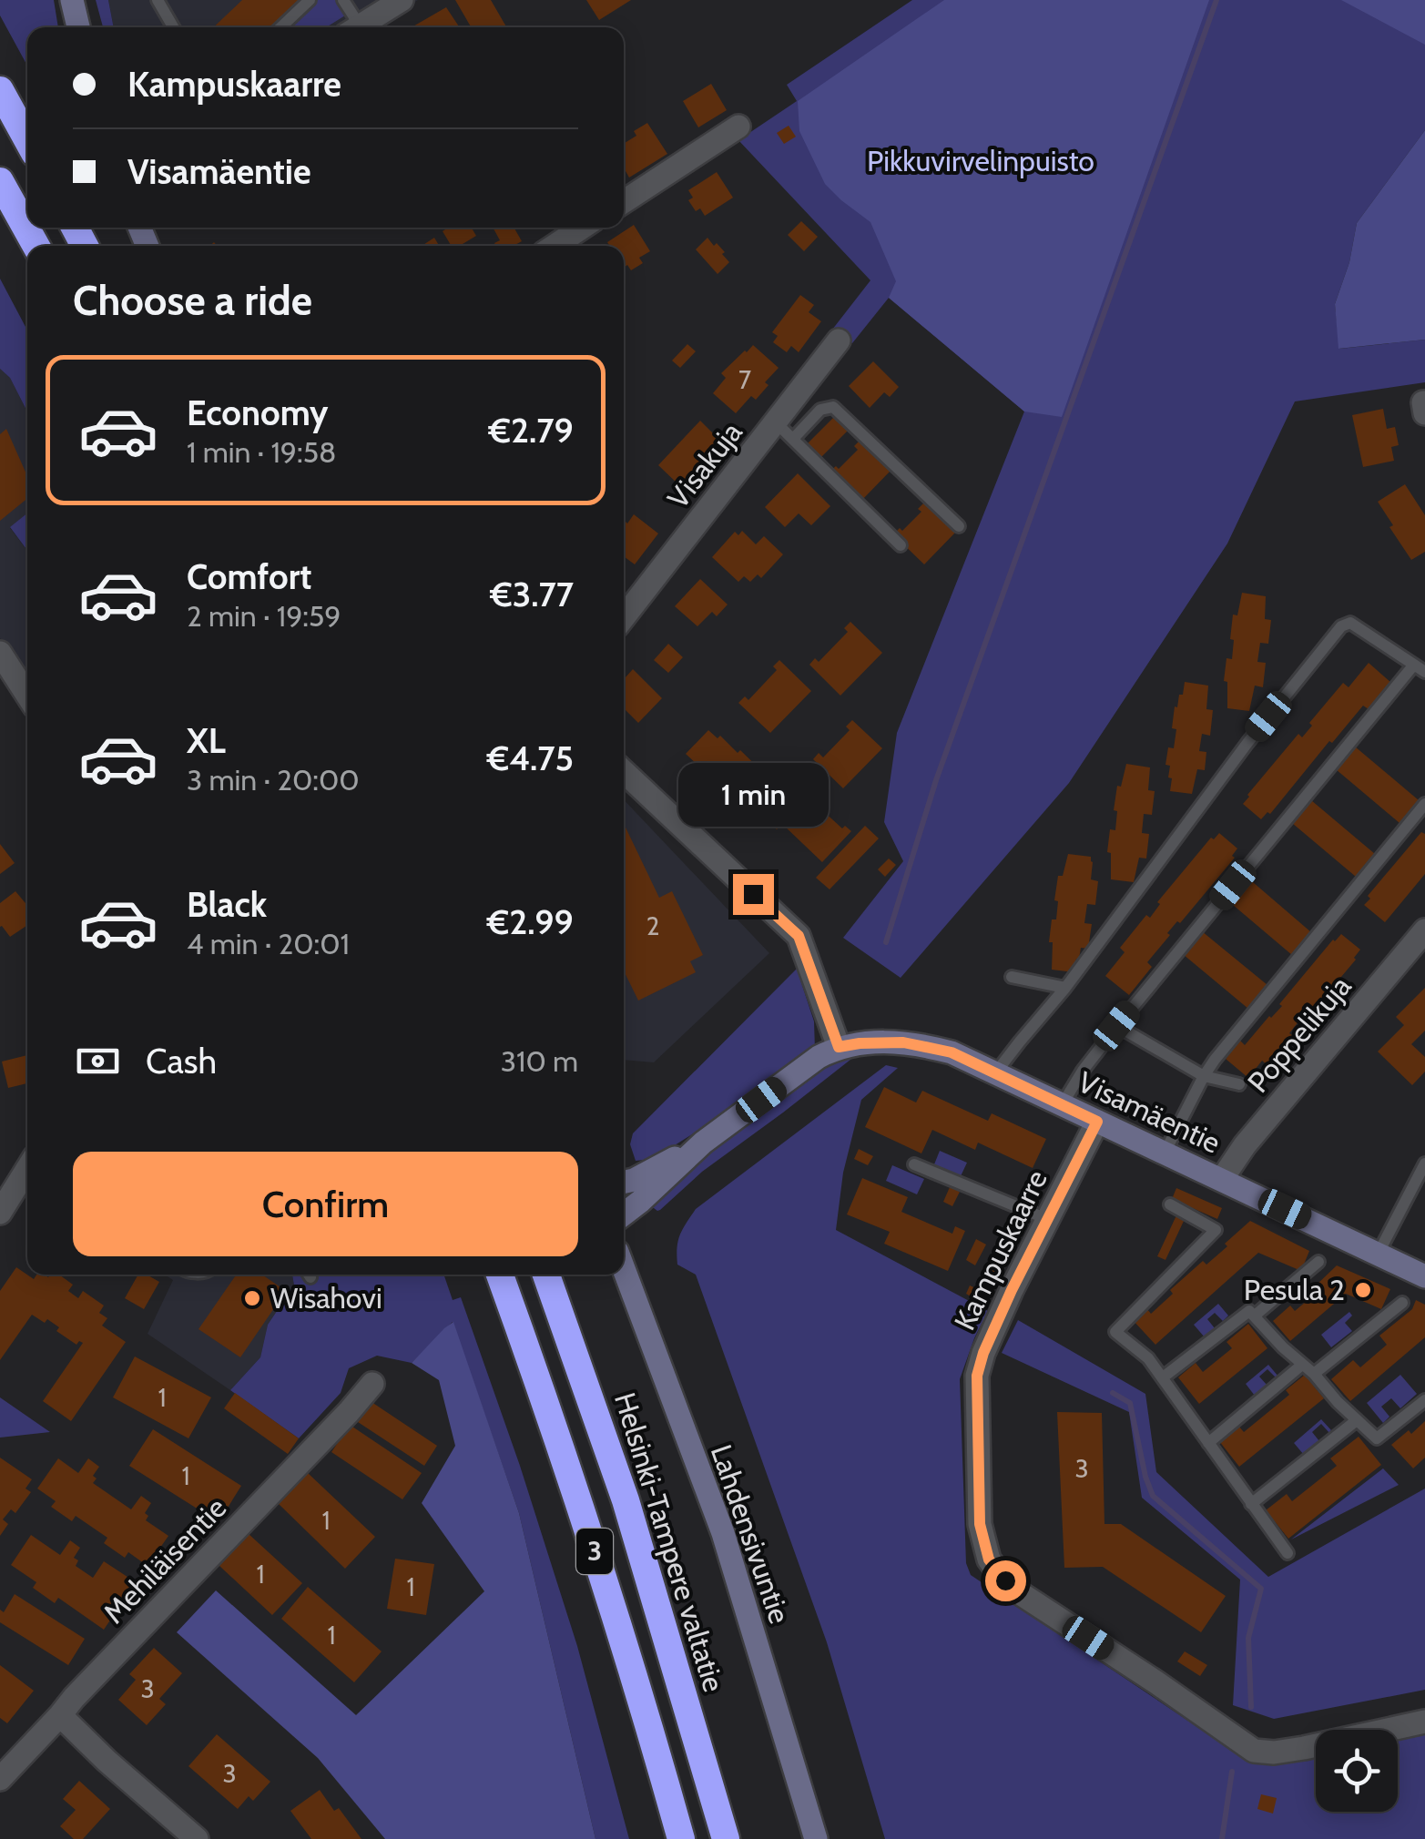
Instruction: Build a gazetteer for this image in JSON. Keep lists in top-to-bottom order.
{
  "streets": {
    "highway": ["Helsinki-Tampere valtatie", "3"],
    "street": [
      "Visakuja",
      "Poppelikuja",
      "Visamäentie",
      "Kampuskaarre",
      "Lahdensivuntie",
      "Mehiläisentie"
    ]
  },
  "crossings": [
    ["Poppelikuja", "Visamäentie"],
    ["Visamäentie", "Kampuskaarre"]
  ],
  "parks": ["Pikkuvirvelinpuisto"],
  "places": ["Pesula 2", "Wisahovi"],
  "house_numbers": [
    "7",
    "2",
    "1",
    "3",
    "1",
    "1",
    "1",
    "1",
    "1",
    "3",
    "3"
  ],
  "page": {
    "banner": ["Kampuskaarre", "Visamäentie"],
    "heading": "Choose a ride",
    "list": [
      {
        "name": "Economy",
        "note": "1 min · 19:58",
        "value": "€2.79"
      },
      {
        "name": "Comfort",
        "note": "2 min · 19:59",
        "value": "€3.77"
      },
      {
        "name": "XL",
        "note": "3 min · 20:00",
        "value": "€4.75"
      },
      {
        "name": "Black",
        "note": "4 min · 20:01",
        "value": "€2.99"
      }
    ],
    "bubble": "1 min",
    "pay": ["Cash", "310 m"],
    "buttons": "Confirm"
  }
}
